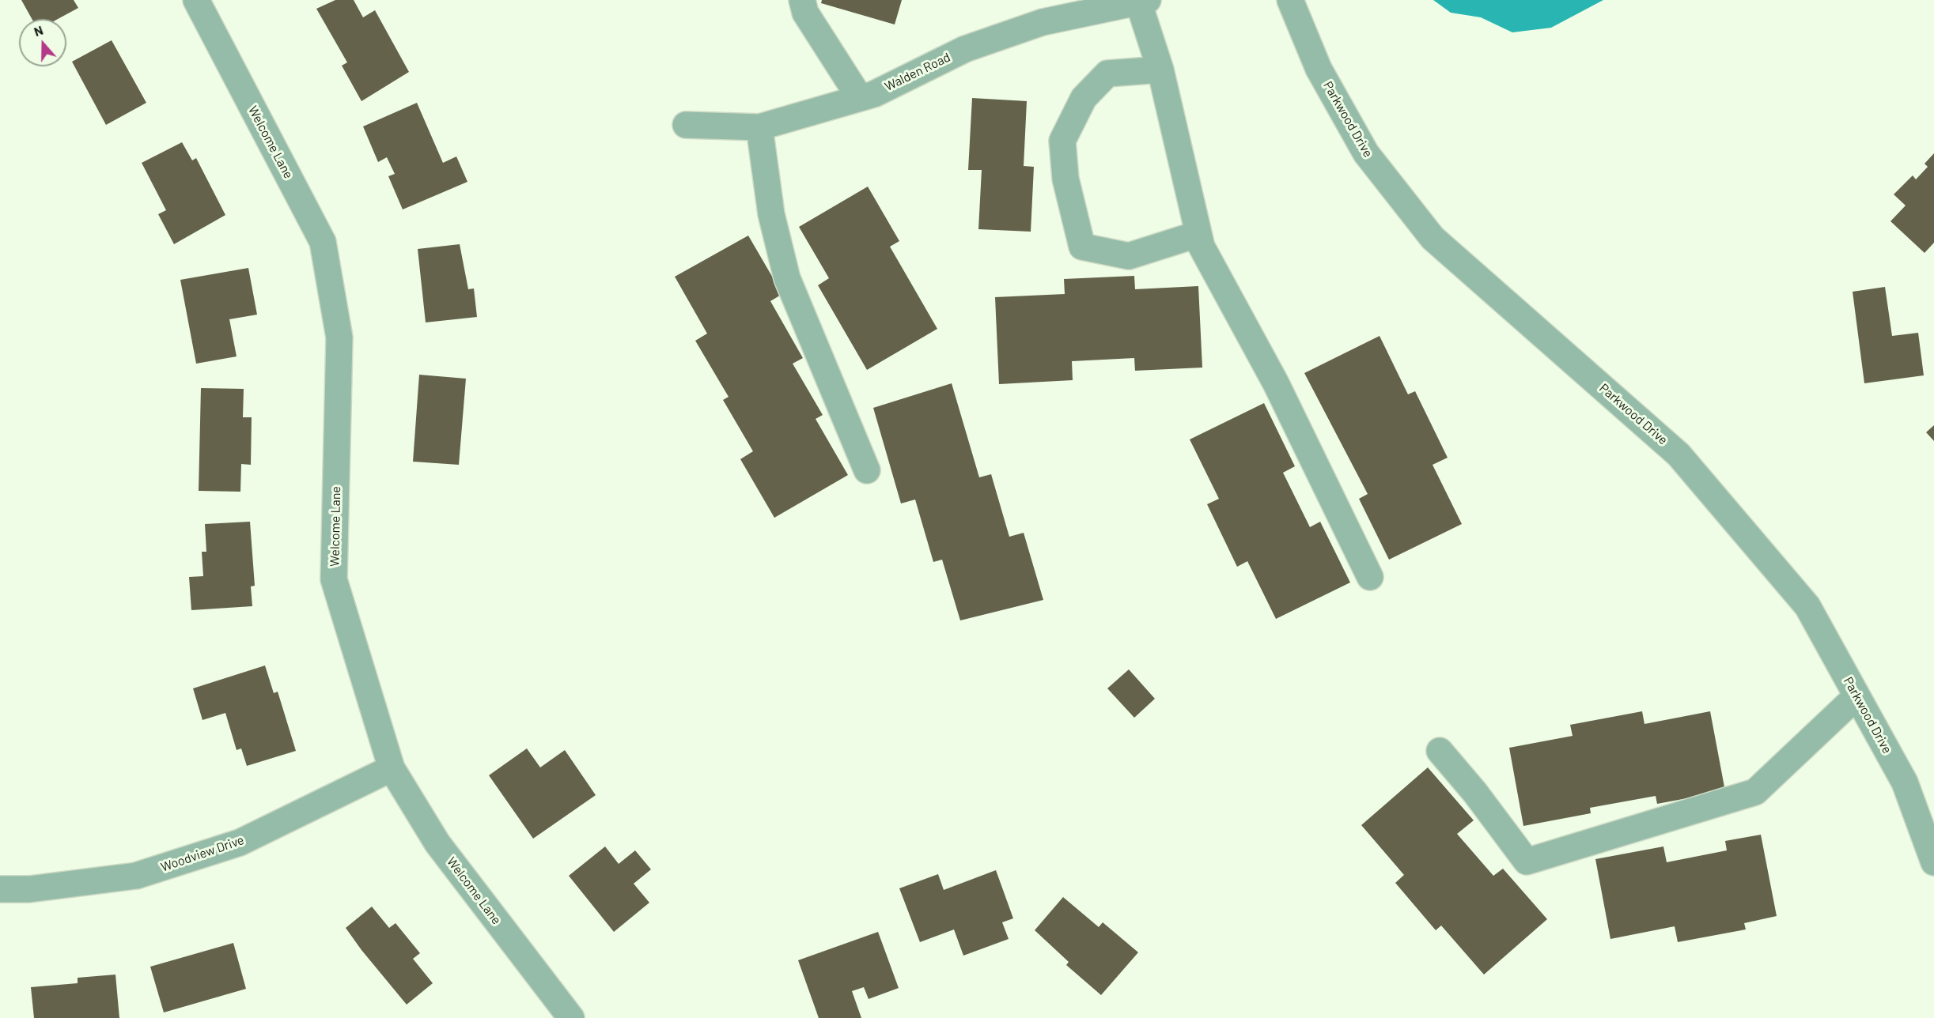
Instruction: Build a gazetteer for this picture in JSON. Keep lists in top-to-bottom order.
{
  "streets": {
    "street": [
      "Walden Road",
      "Parkwood Drive",
      "Welcome Lane",
      "Woodview Drive"
    ]
  },
  "crossings": [
    ["Welcome Lane", "Woodview Drive"]
  ],
  "north": "top"
}
